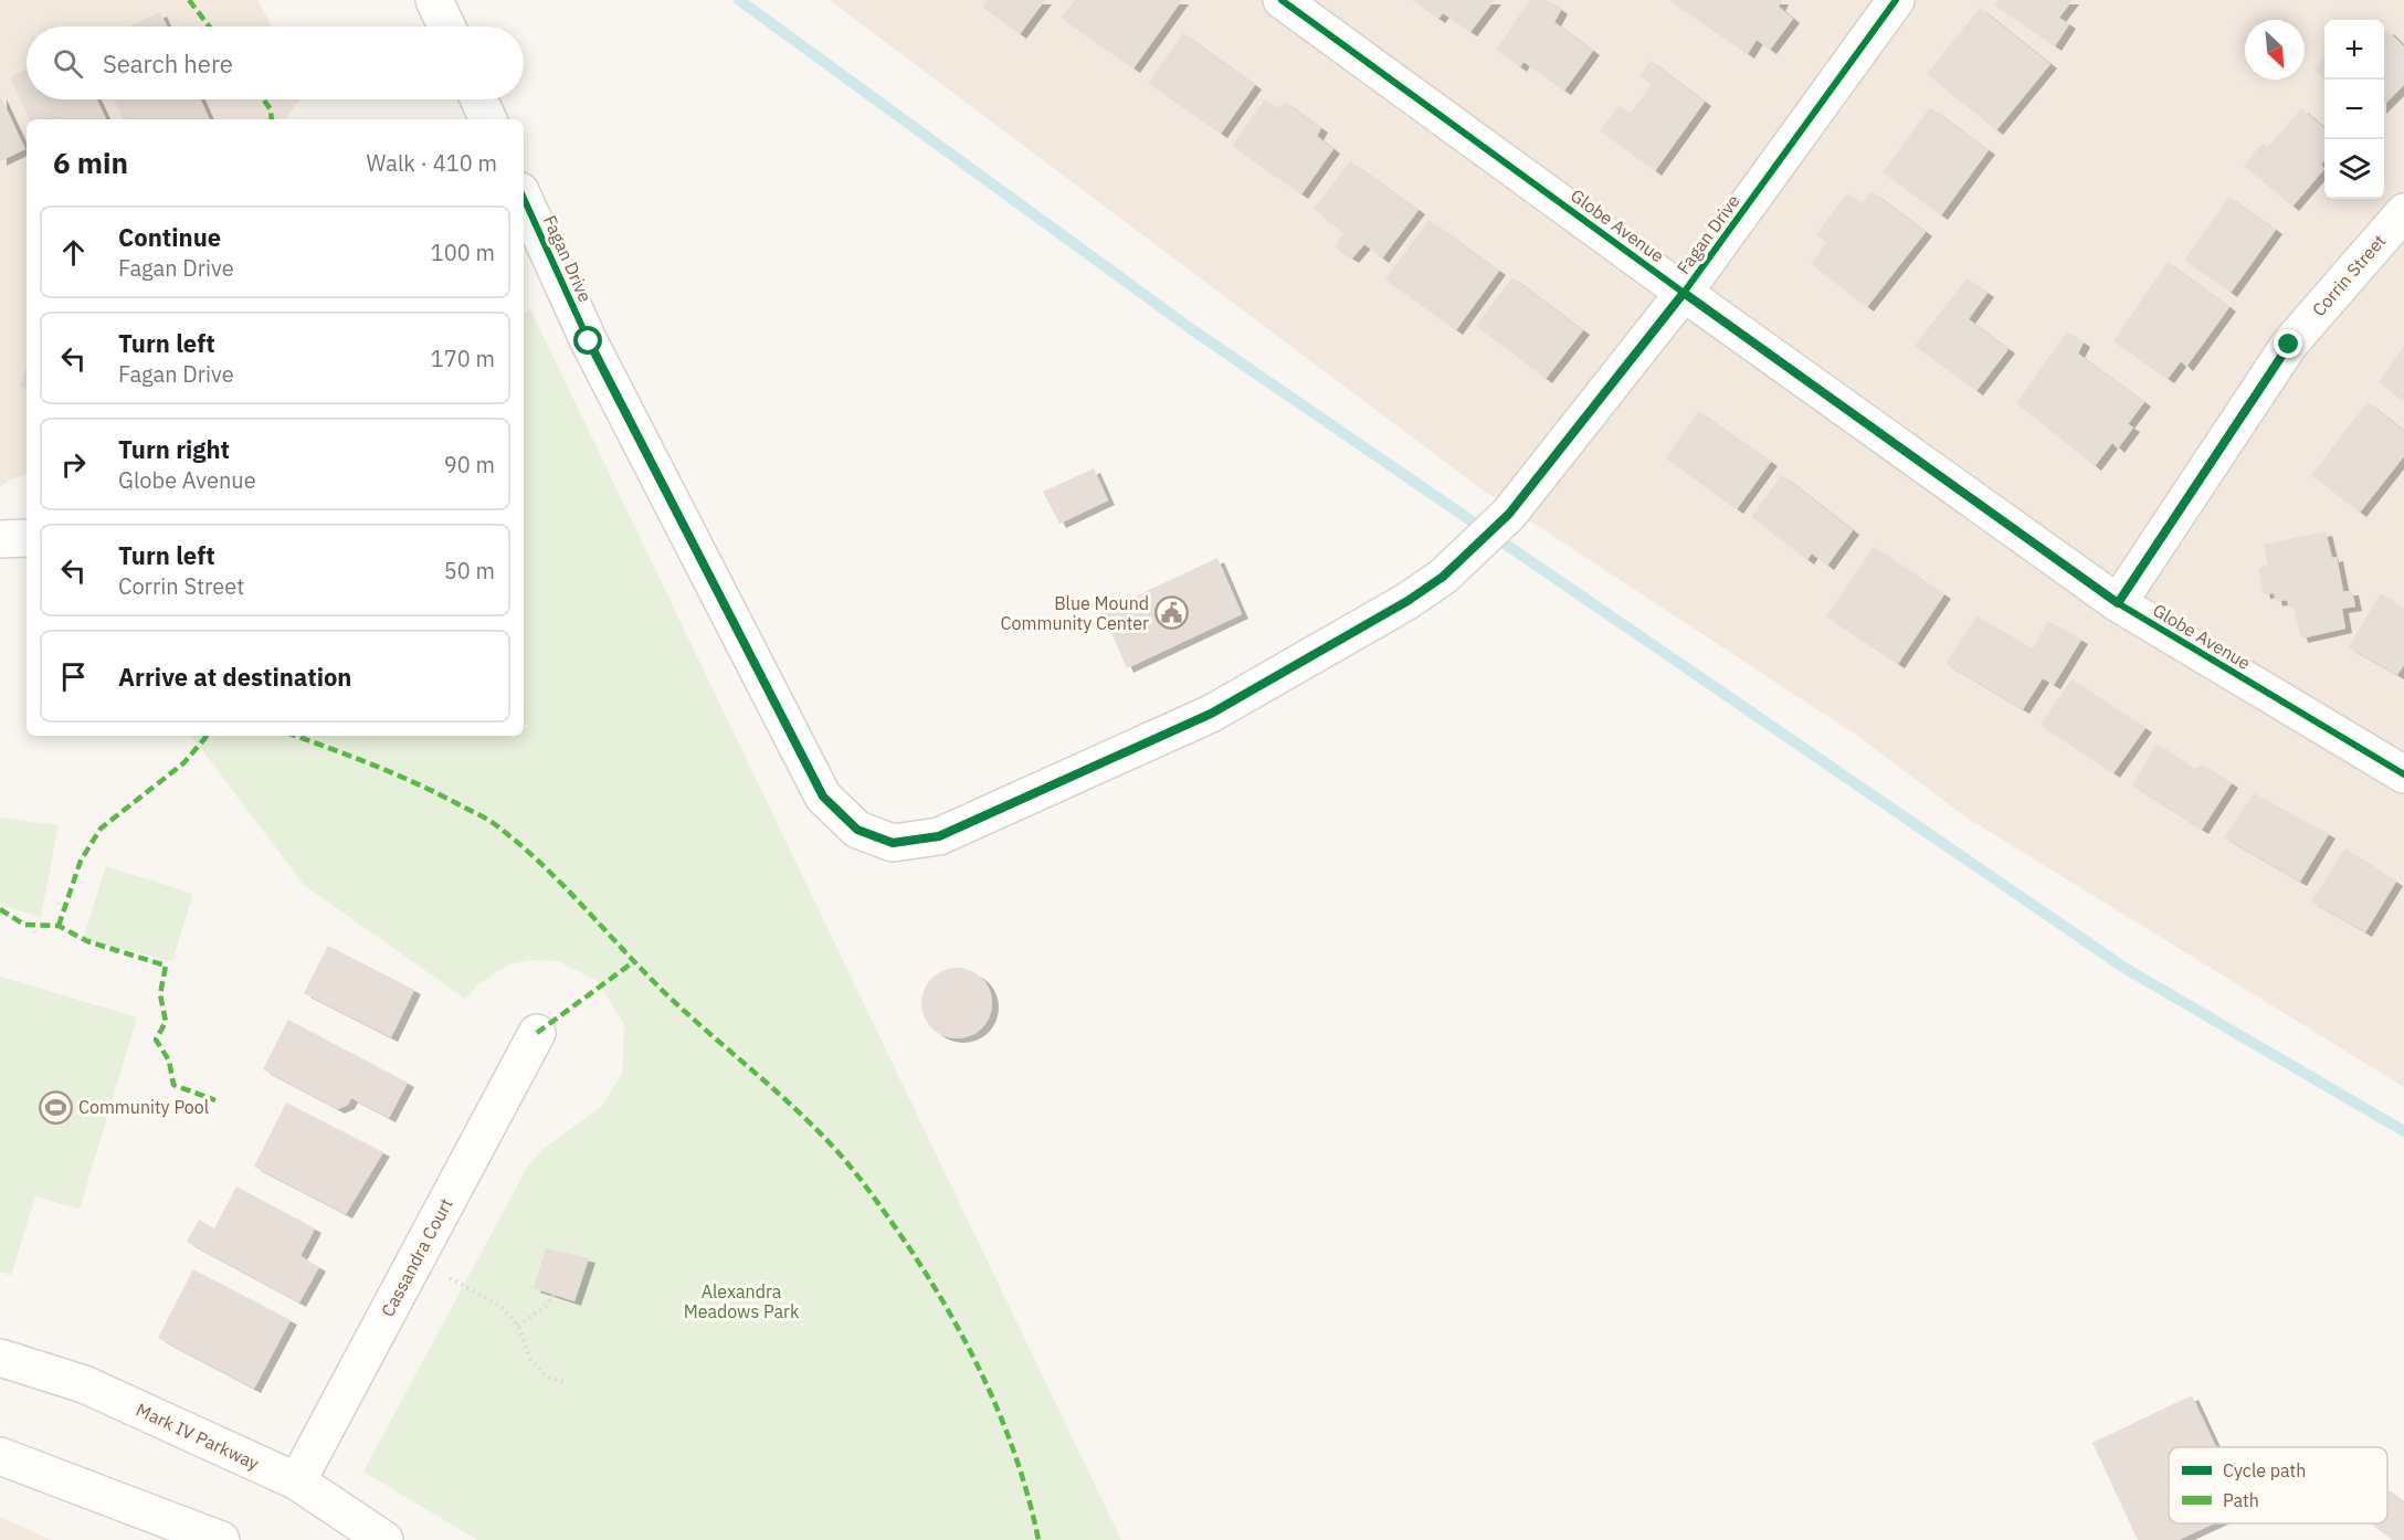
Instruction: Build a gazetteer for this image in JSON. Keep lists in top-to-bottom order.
{
  "streets": {
    "street": [
      "Globe Avenue",
      "Fagan Drive",
      "Corrin Street",
      "Cassandra Court",
      "Mark IV Parkway"
    ]
  },
  "crossings": [
    ["Globe Avenue", "Fagan Drive"],
    ["Globe Avenue", "Corrin Street"],
    ["Cassandra Court", "Mark IV Parkway"]
  ],
  "parks": ["Alexandra Meadows Park"],
  "places": {
    "public building": ["Blue Mound Community Center"],
    "sports": ["Community Pool"]
  },
  "legend": ["Cycle path", "Path"],
  "north": "bottom right",
  "page": {
    "map_buttons": ["+", "−"],
    "search": "Search here",
    "heading": ["6 min", "Walk · 410 m"],
    "list": [
      ["Continue", "Fagan Drive", "100 m"],
      ["Turn left", "Fagan Drive", "170 m"],
      ["Turn right", "Globe Avenue", "90 m"],
      ["Turn left", "Corrin Street", "50 m"],
      "Arrive at destination"
    ]
  }
}
